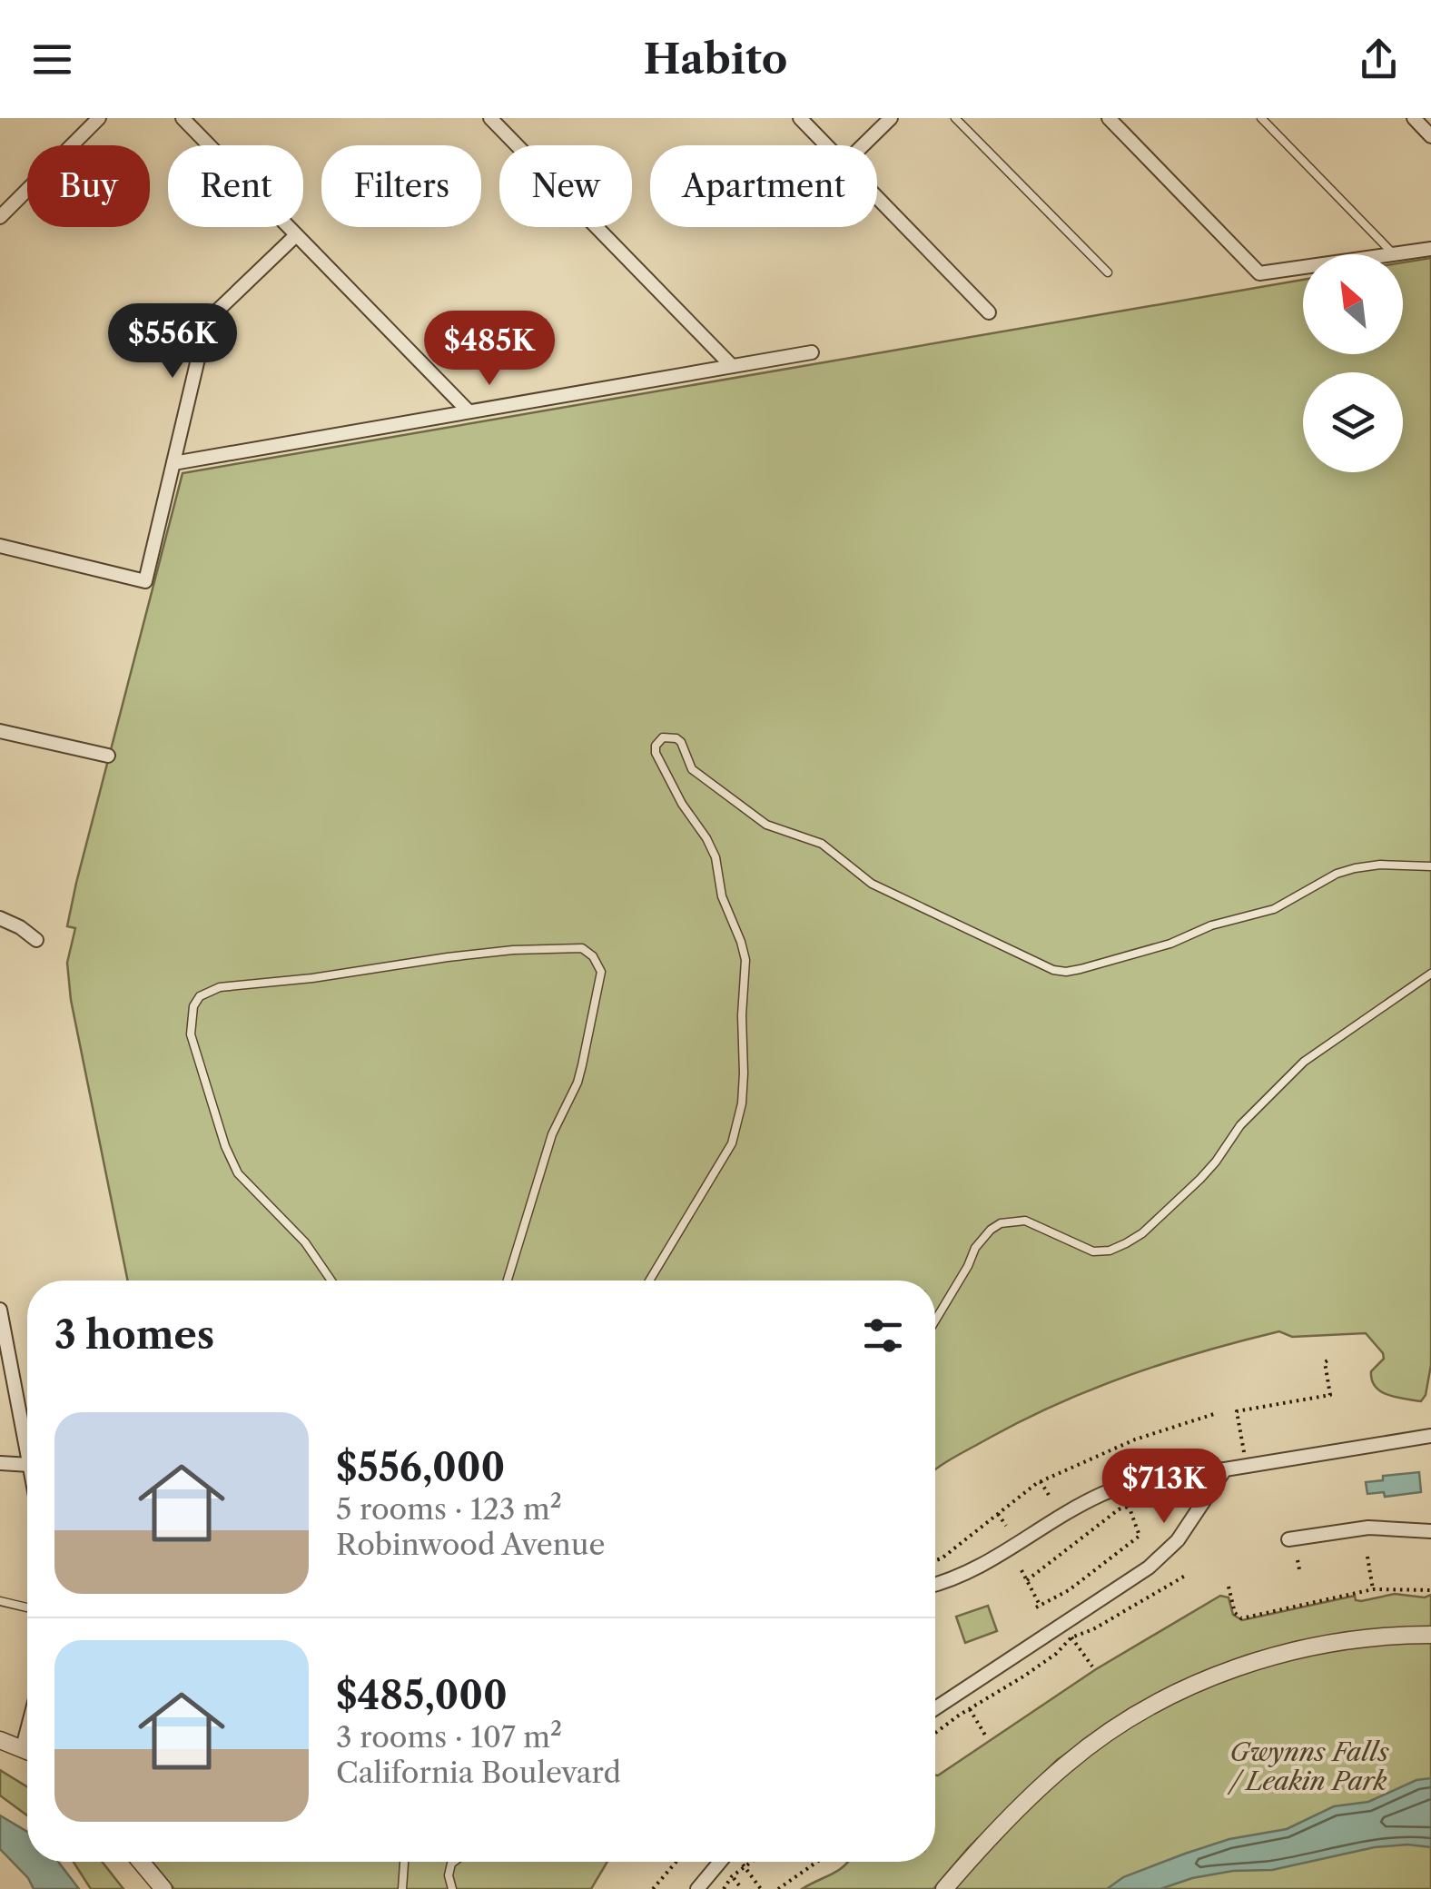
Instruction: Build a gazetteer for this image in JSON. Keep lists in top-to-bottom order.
{
  "parks": ["Gwynns Falls / Leakin Park"],
  "north": "top left",
  "page": {
    "header": "Habito",
    "chip": [
      "Buy",
      "Rent",
      "Filters",
      "New",
      "Apartment"
    ],
    "price": ["$556K", "$485K", "$713K"],
    "heading": "3 homes",
    "list": [
      {
        "name": "$556,000",
        "note": "5 rooms · 123 m² · Robinwood Avenue"
      },
      {
        "name": "$485,000",
        "note": "3 rooms · 107 m² · California Boulevard"
      }
    ]
  }
}
